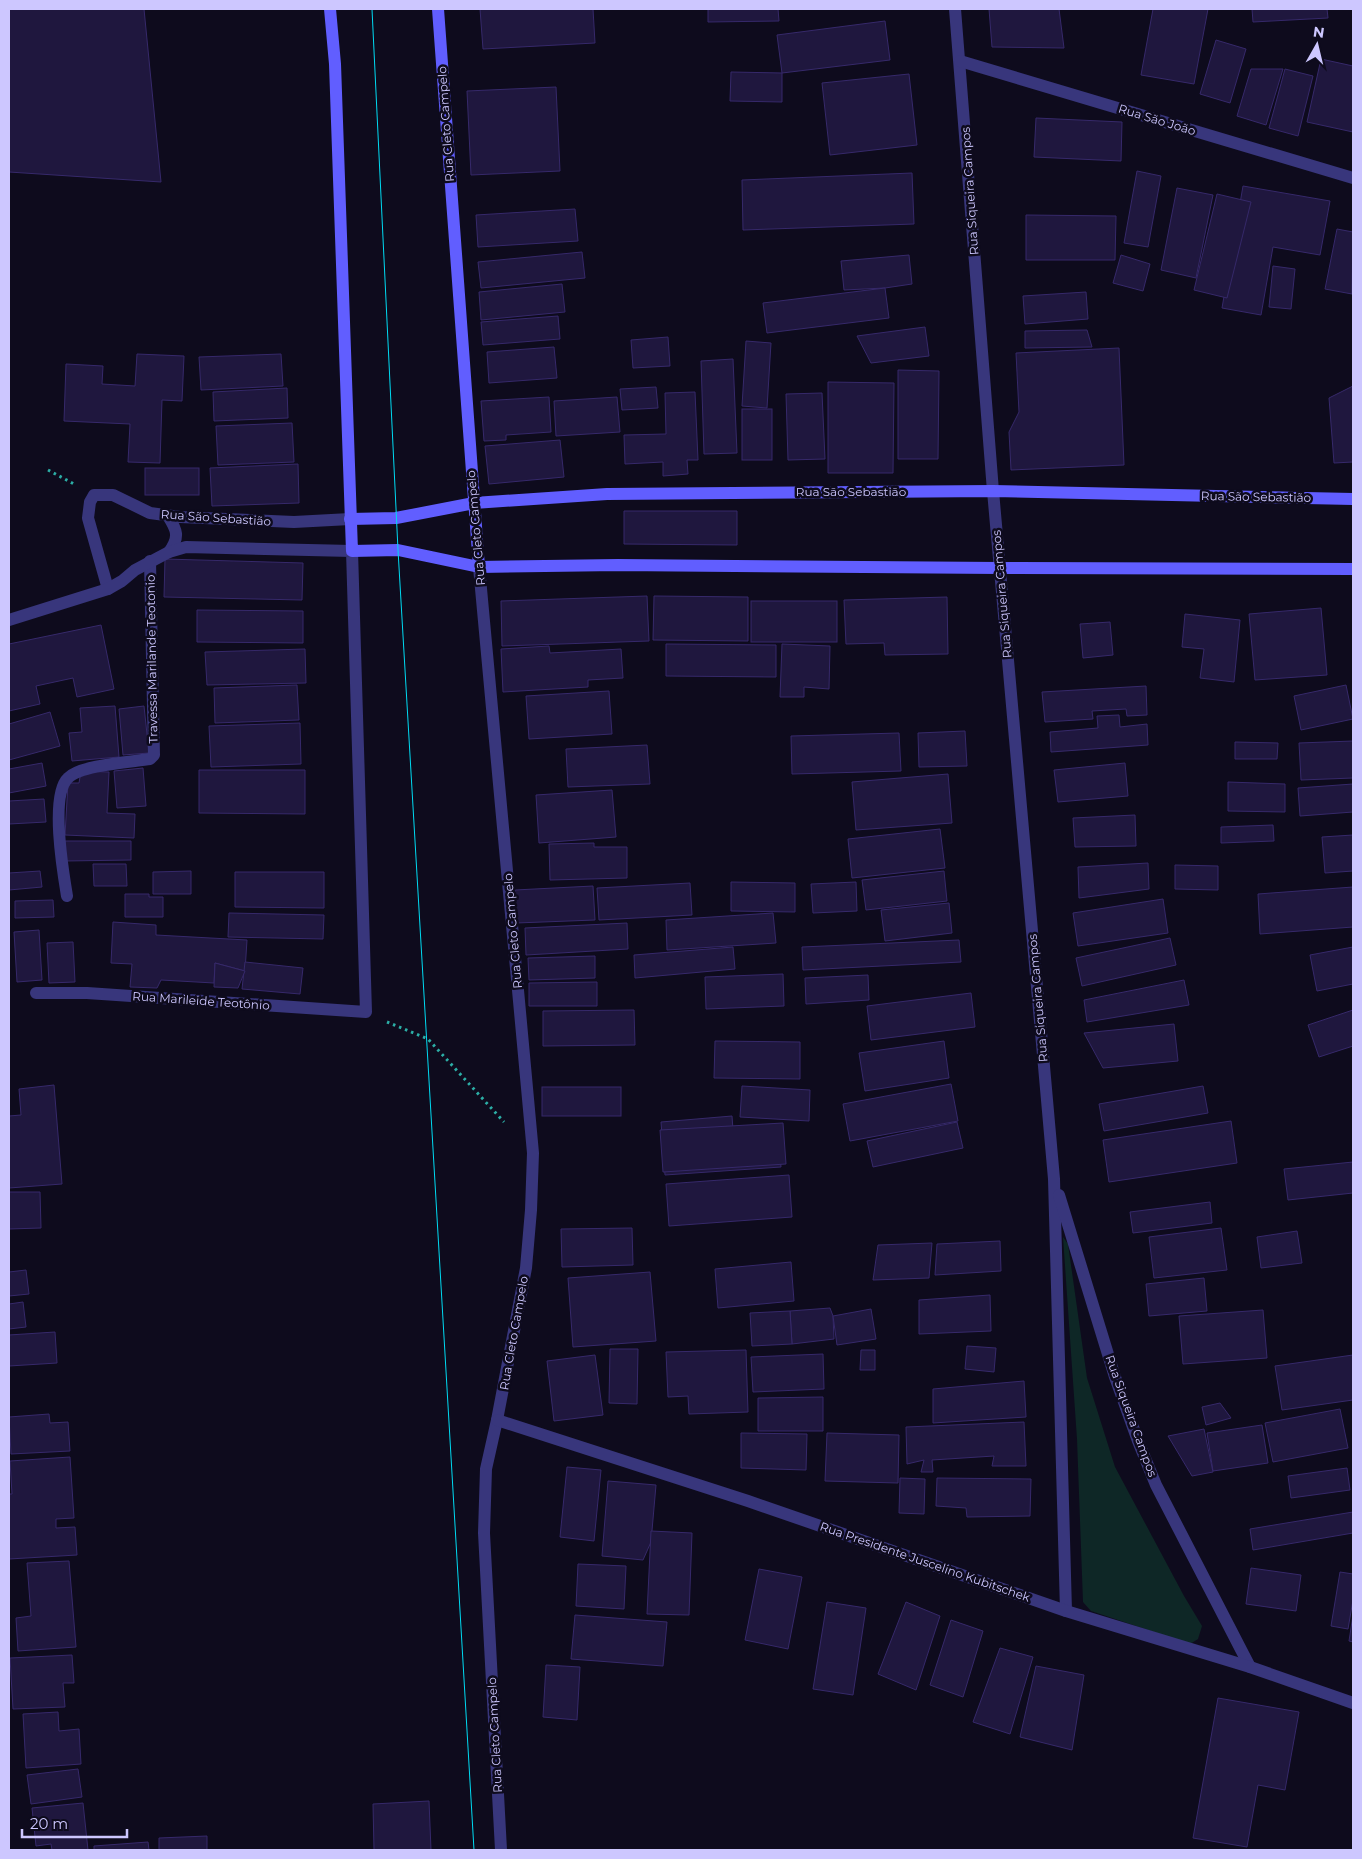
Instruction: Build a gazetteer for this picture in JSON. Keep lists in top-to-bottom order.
{
  "streets": {
    "main road": ["Rua Cleto Campelo", "Rua São Sebastião"],
    "street": [
      "Rua São João",
      "Rua Siqueira Campos",
      "Travessa Marilande Teotonio",
      "Rua Marileide Teotônio",
      "Rua Presidente Juscelino Kubitschek"
    ]
  },
  "crossings": [
    ["Rua São João", "Rua Siqueira Campos"],
    ["Rua Cleto Campelo", "Rua São Sebastião"],
    ["Rua Cleto Campelo", "Rua Presidente Juscelino Kubitschek"],
    ["Rua Siqueira Campos", "Rua São Sebastião"],
    ["Rua Siqueira Campos", "Rua Presidente Juscelino Kubitschek"]
  ],
  "scale_bar": "20 m",
  "north": "top"
}
